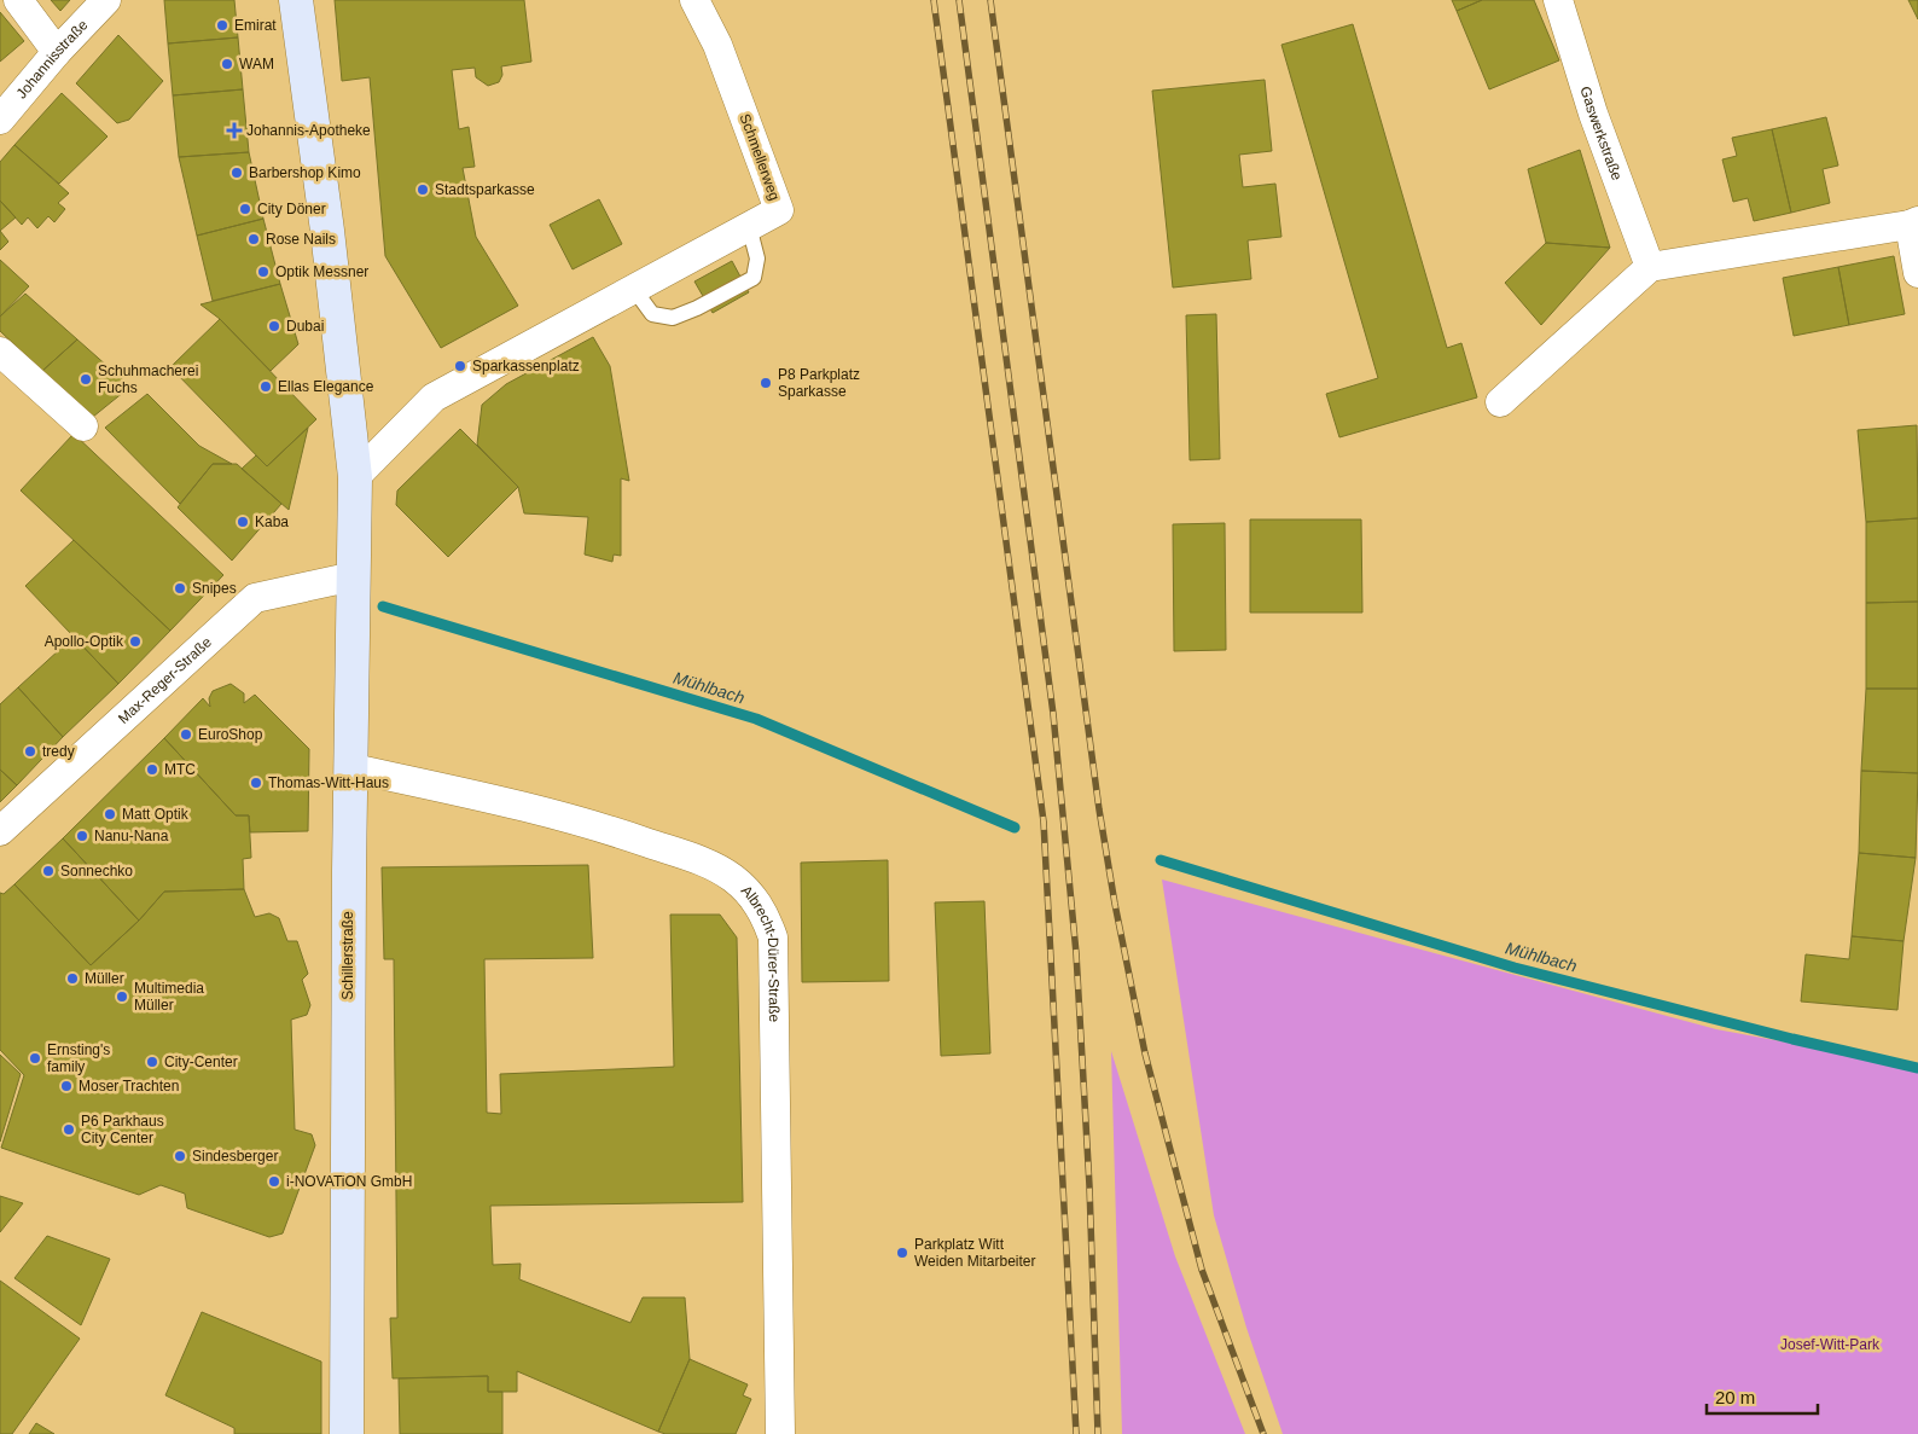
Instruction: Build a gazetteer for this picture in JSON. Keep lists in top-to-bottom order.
{
  "streets": {
    "main road": ["Schillerstraße"],
    "street": [
      "Johannisstraße",
      "Gaswerkstraße",
      "Schmellerweg",
      "Max-Reger-Straße",
      "Albrecht-Dürer-Straße"
    ]
  },
  "crossings": [
    ["Max-Reger-Straße", "Schillerstraße"],
    ["Schillerstraße", "Albrecht-Dürer-Straße"]
  ],
  "water": ["Mühlbach"],
  "parks": ["Josef-Witt-Park"],
  "places": {
    "other": [
      "Emirat",
      "WAM",
      "Barbershop Kimo",
      "Stadtsparkasse",
      "City Döner",
      "Rose Nails",
      "Optik Messner",
      "Dubai",
      "Sparkassenplatz",
      "Schuhmacherei Fuchs",
      "P8 Parkplatz Sparkasse",
      "Ellas Elegance",
      "Kaba",
      "Snipes",
      "Apollo-Optik",
      "EuroShop",
      "tredy",
      "MTC",
      "Thomas-Witt-Haus",
      "Matt Optik",
      "Nanu-Nana",
      "Sonnechko",
      "Müller",
      "Multimedia Müller",
      "Ernsting's family",
      "City-Center",
      "Moser Trachten",
      "P6 Parkhaus City Center",
      "Sindesberger",
      "i-NOVATiON GmbH",
      "Parkplatz Witt Weiden Mitarbeiter"
    ],
    "health": ["Johannis-Apotheke"]
  },
  "scale_bar": "20 m"
}
